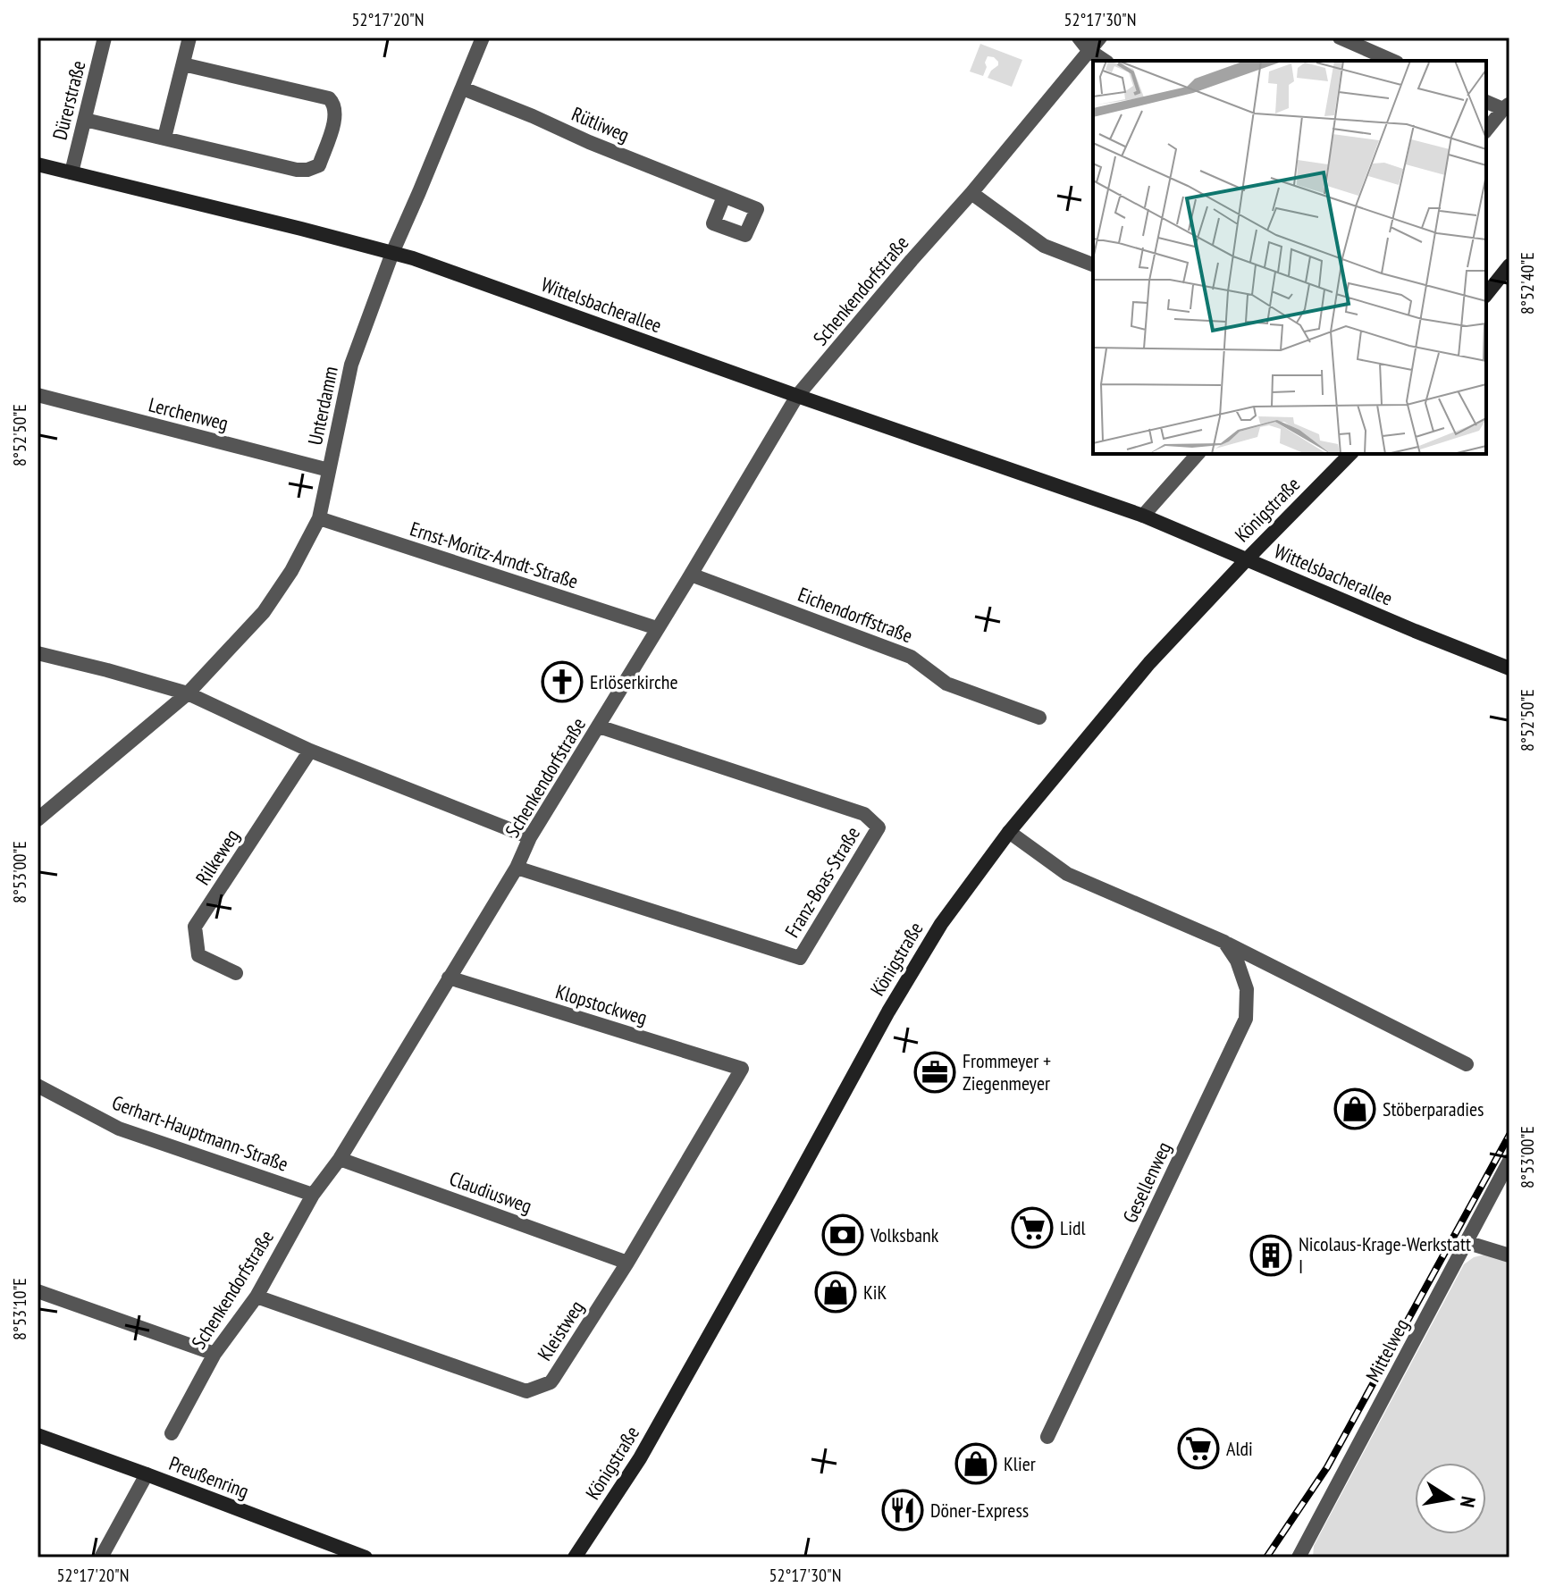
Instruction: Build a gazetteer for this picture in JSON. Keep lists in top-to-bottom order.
{
  "streets": {
    "street": [
      "Dürerstraße",
      "Rütliweg",
      "Schenkendorfstraße",
      "Wittelsbacherallee",
      "Unterdamm",
      "Lerchenweg",
      "Königstraße",
      "Ernst-Moritz-Arndt-Straße",
      "Eichendorffstraße",
      "Rilkeweg",
      "Franz-Boas-Straße",
      "Klopstockweg",
      "Gerhart-Hauptmann-Straße",
      "Gesellenweg",
      "Claudiusweg",
      "Kleistweg",
      "Mittelweg",
      "Preußenring"
    ]
  },
  "crossings": [
    ["Dürerstraße", "Wittelsbacherallee"],
    ["Rütliweg", "Unterdamm"],
    ["Schenkendorfstraße", "Wittelsbacherallee"],
    ["Schenkendorfstraße", "Ernst-Moritz-Arndt-Straße"],
    ["Schenkendorfstraße", "Eichendorffstraße"],
    ["Schenkendorfstraße", "Franz-Boas-Straße"],
    ["Schenkendorfstraße", "Klopstockweg"],
    ["Schenkendorfstraße", "Gerhart-Hauptmann-Straße"],
    ["Schenkendorfstraße", "Claudiusweg"],
    ["Schenkendorfstraße", "Kleistweg"],
    ["Wittelsbacherallee", "Unterdamm"],
    ["Wittelsbacherallee", "Königstraße"],
    ["Unterdamm", "Lerchenweg"],
    ["Unterdamm", "Ernst-Moritz-Arndt-Straße"],
    ["Klopstockweg", "Kleistweg"],
    ["Claudiusweg", "Kleistweg"]
  ],
  "places": {
    "church": ["Erlöserkirche"],
    "office": ["Frommeyer + Ziegenmeyer"],
    "shop": ["Stöberparadies", "KiK", "Klier"],
    "supermarket": ["Lidl", "Aldi"],
    "bank": ["Volksbank"],
    "building": ["Nicolaus-Krage-Werkstatt I"],
    "restaurant": ["Döner-Express"]
  },
  "north": "right",
  "coordinates": [
    "52°17'20\"N",
    "52°17'30\"N",
    "8°52'40\"E",
    "8°52'50\"E",
    "8°53'00\"E",
    "8°53'10\"E"
  ]
}
